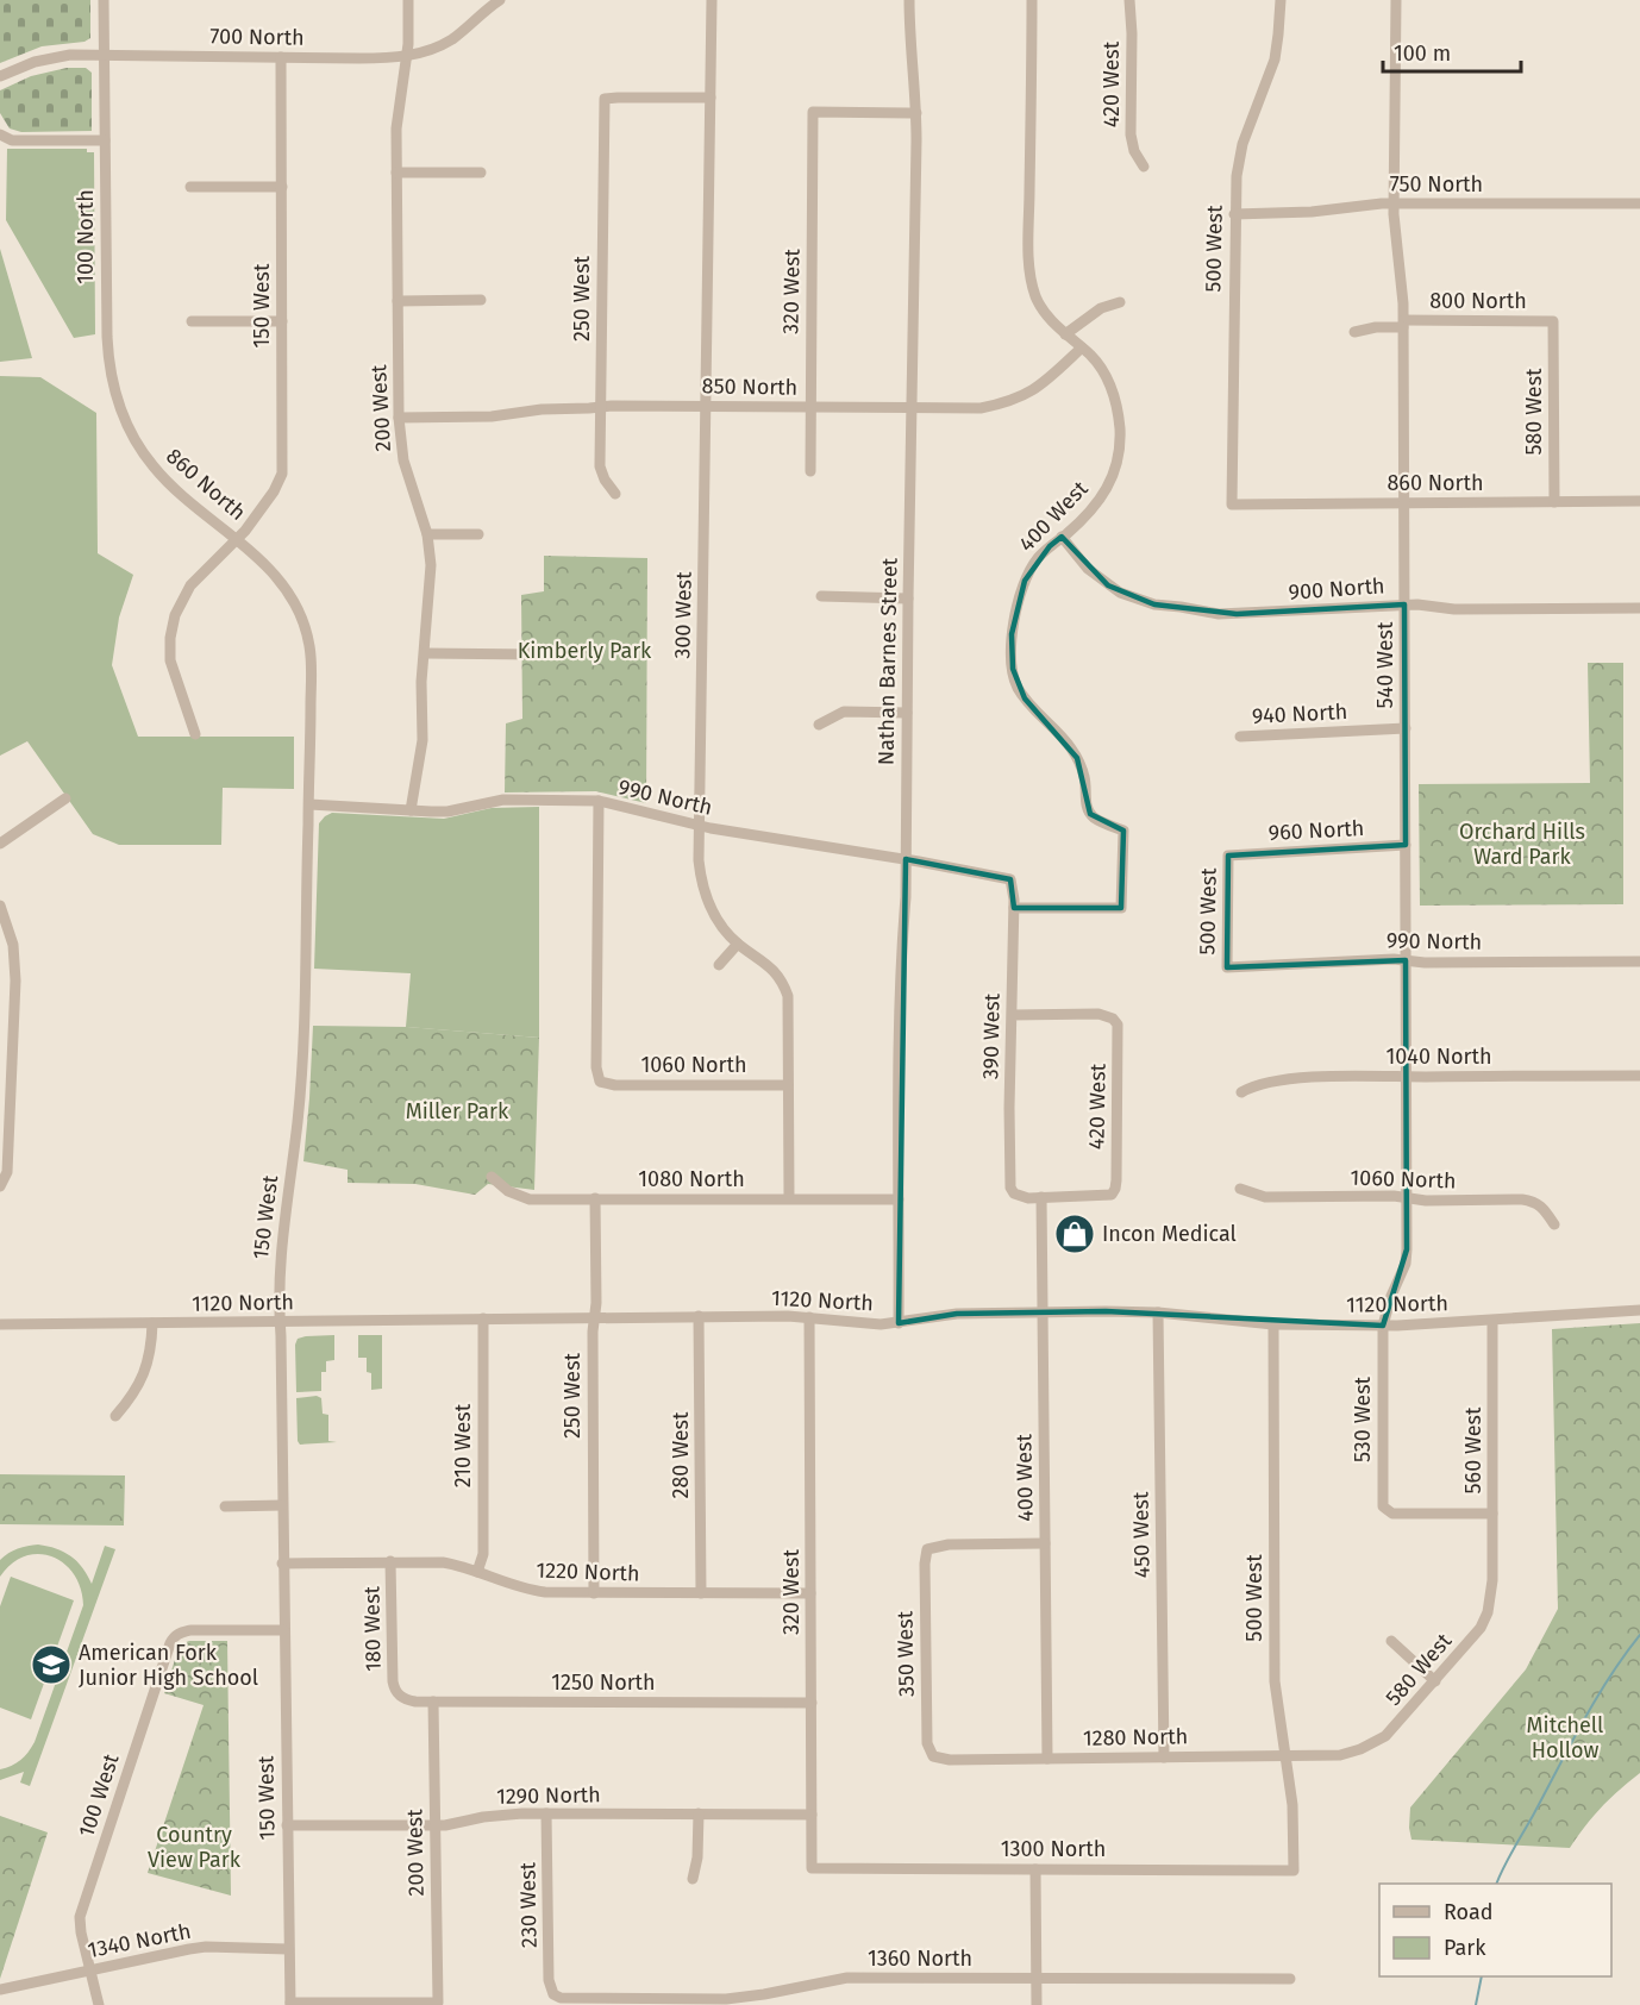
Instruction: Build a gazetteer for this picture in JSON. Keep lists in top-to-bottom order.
{
  "streets": {
    "street": [
      "700 North",
      "420 West",
      "750 North",
      "100 North",
      "500 West",
      "320 West",
      "250 West",
      "800 North",
      "150 West",
      "850 North",
      "200 West",
      "580 West",
      "860 North",
      "400 West",
      "900 North",
      "300 West",
      "Nathan Barnes Street",
      "540 West",
      "940 North",
      "990 North",
      "960 North",
      "390 West",
      "1040 North",
      "1060 North",
      "1080 North",
      "1120 North",
      "530 West",
      "210 West",
      "560 West",
      "280 West",
      "450 West",
      "1220 North",
      "180 West",
      "350 West",
      "1250 North",
      "1280 North",
      "100 West",
      "1290 North",
      "1300 North",
      "230 West",
      "1340 North",
      "1360 North"
    ]
  },
  "crossings": [
    ["700 North", "100 North"],
    ["700 North", "150 West"],
    ["700 North", "200 West"],
    ["420 West", "400 West"],
    ["420 West", "390 West"],
    ["750 North", "500 West"],
    ["750 North", "540 West"],
    ["100 North", "860 North"],
    ["500 West", "860 North"],
    ["500 West", "990 North"],
    ["500 West", "960 North"],
    ["500 West", "1120 North"],
    ["500 West", "1280 North"],
    ["500 West", "1300 North"],
    ["320 West", "850 North"],
    ["320 West", "Nathan Barnes Street"],
    ["320 West", "1120 North"],
    ["320 West", "1220 North"],
    ["320 West", "1250 North"],
    ["320 West", "1290 North"],
    ["320 West", "1300 North"],
    ["250 West", "850 North"],
    ["250 West", "300 West"],
    ["250 West", "1080 North"],
    ["250 West", "1120 North"],
    ["250 West", "1220 North"],
    ["800 North", "580 West"],
    ["800 North", "540 West"],
    ["150 West", "200 West"],
    ["150 West", "860 North"],
    ["150 West", "990 North"],
    ["150 West", "1120 North"],
    ["150 West", "1220 North"],
    ["150 West", "100 West"],
    ["150 West", "1290 North"],
    ["150 West", "1340 North"],
    ["850 North", "200 West"],
    ["850 North", "400 West"],
    ["850 North", "300 West"],
    ["850 North", "Nathan Barnes Street"],
    ["200 West", "990 North"],
    ["200 West", "1250 North"],
    ["200 West", "1290 North"],
    ["580 West", "860 North"],
    ["580 West", "560 West"],
    ["580 West", "1280 North"],
    ["860 North", "540 West"],
    ["400 West", "900 North"],
    ["400 West", "390 West"],
    ["400 West", "1120 North"],
    ["400 West", "350 West"],
    ["400 West", "1280 North"],
    ["900 North", "540 West"],
    ["300 West", "990 North"],
    ["300 West", "1060 North"],
    ["300 West", "1080 North"],
    ["Nathan Barnes Street", "990 North"],
    ["Nathan Barnes Street", "1080 North"],
    ["Nathan Barnes Street", "1120 North"],
    ["540 West", "940 North"],
    ["540 West", "990 North"],
    ["540 West", "960 North"],
    ["540 West", "1040 North"],
    ["540 West", "1060 North"],
    ["540 West", "1120 North"],
    ["540 West", "530 West"],
    ["990 North", "390 West"],
    ["990 North", "1060 North"],
    ["1120 North", "530 West"],
    ["1120 North", "210 West"],
    ["1120 North", "560 West"],
    ["1120 North", "280 West"],
    ["1120 North", "450 West"],
    ["530 West", "560 West"],
    ["210 West", "1220 North"],
    ["280 West", "1220 North"],
    ["450 West", "1280 North"],
    ["1220 North", "180 West"],
    ["180 West", "1250 North"],
    ["350 West", "1280 North"],
    ["100 West", "1340 North"],
    ["1290 North", "230 West"],
    ["230 West", "1360 North"]
  ],
  "parks": [
    "Kimberly Park",
    "Orchard Hills Ward Park",
    "Miller Park",
    "Mitchell Hollow",
    "Country View Park"
  ],
  "places": {
    "shop": ["Incon Medical"],
    "school or university": ["American Fork Junior High School"]
  },
  "legend": ["Road", "Park"],
  "scale_bar": "100 m"
}
